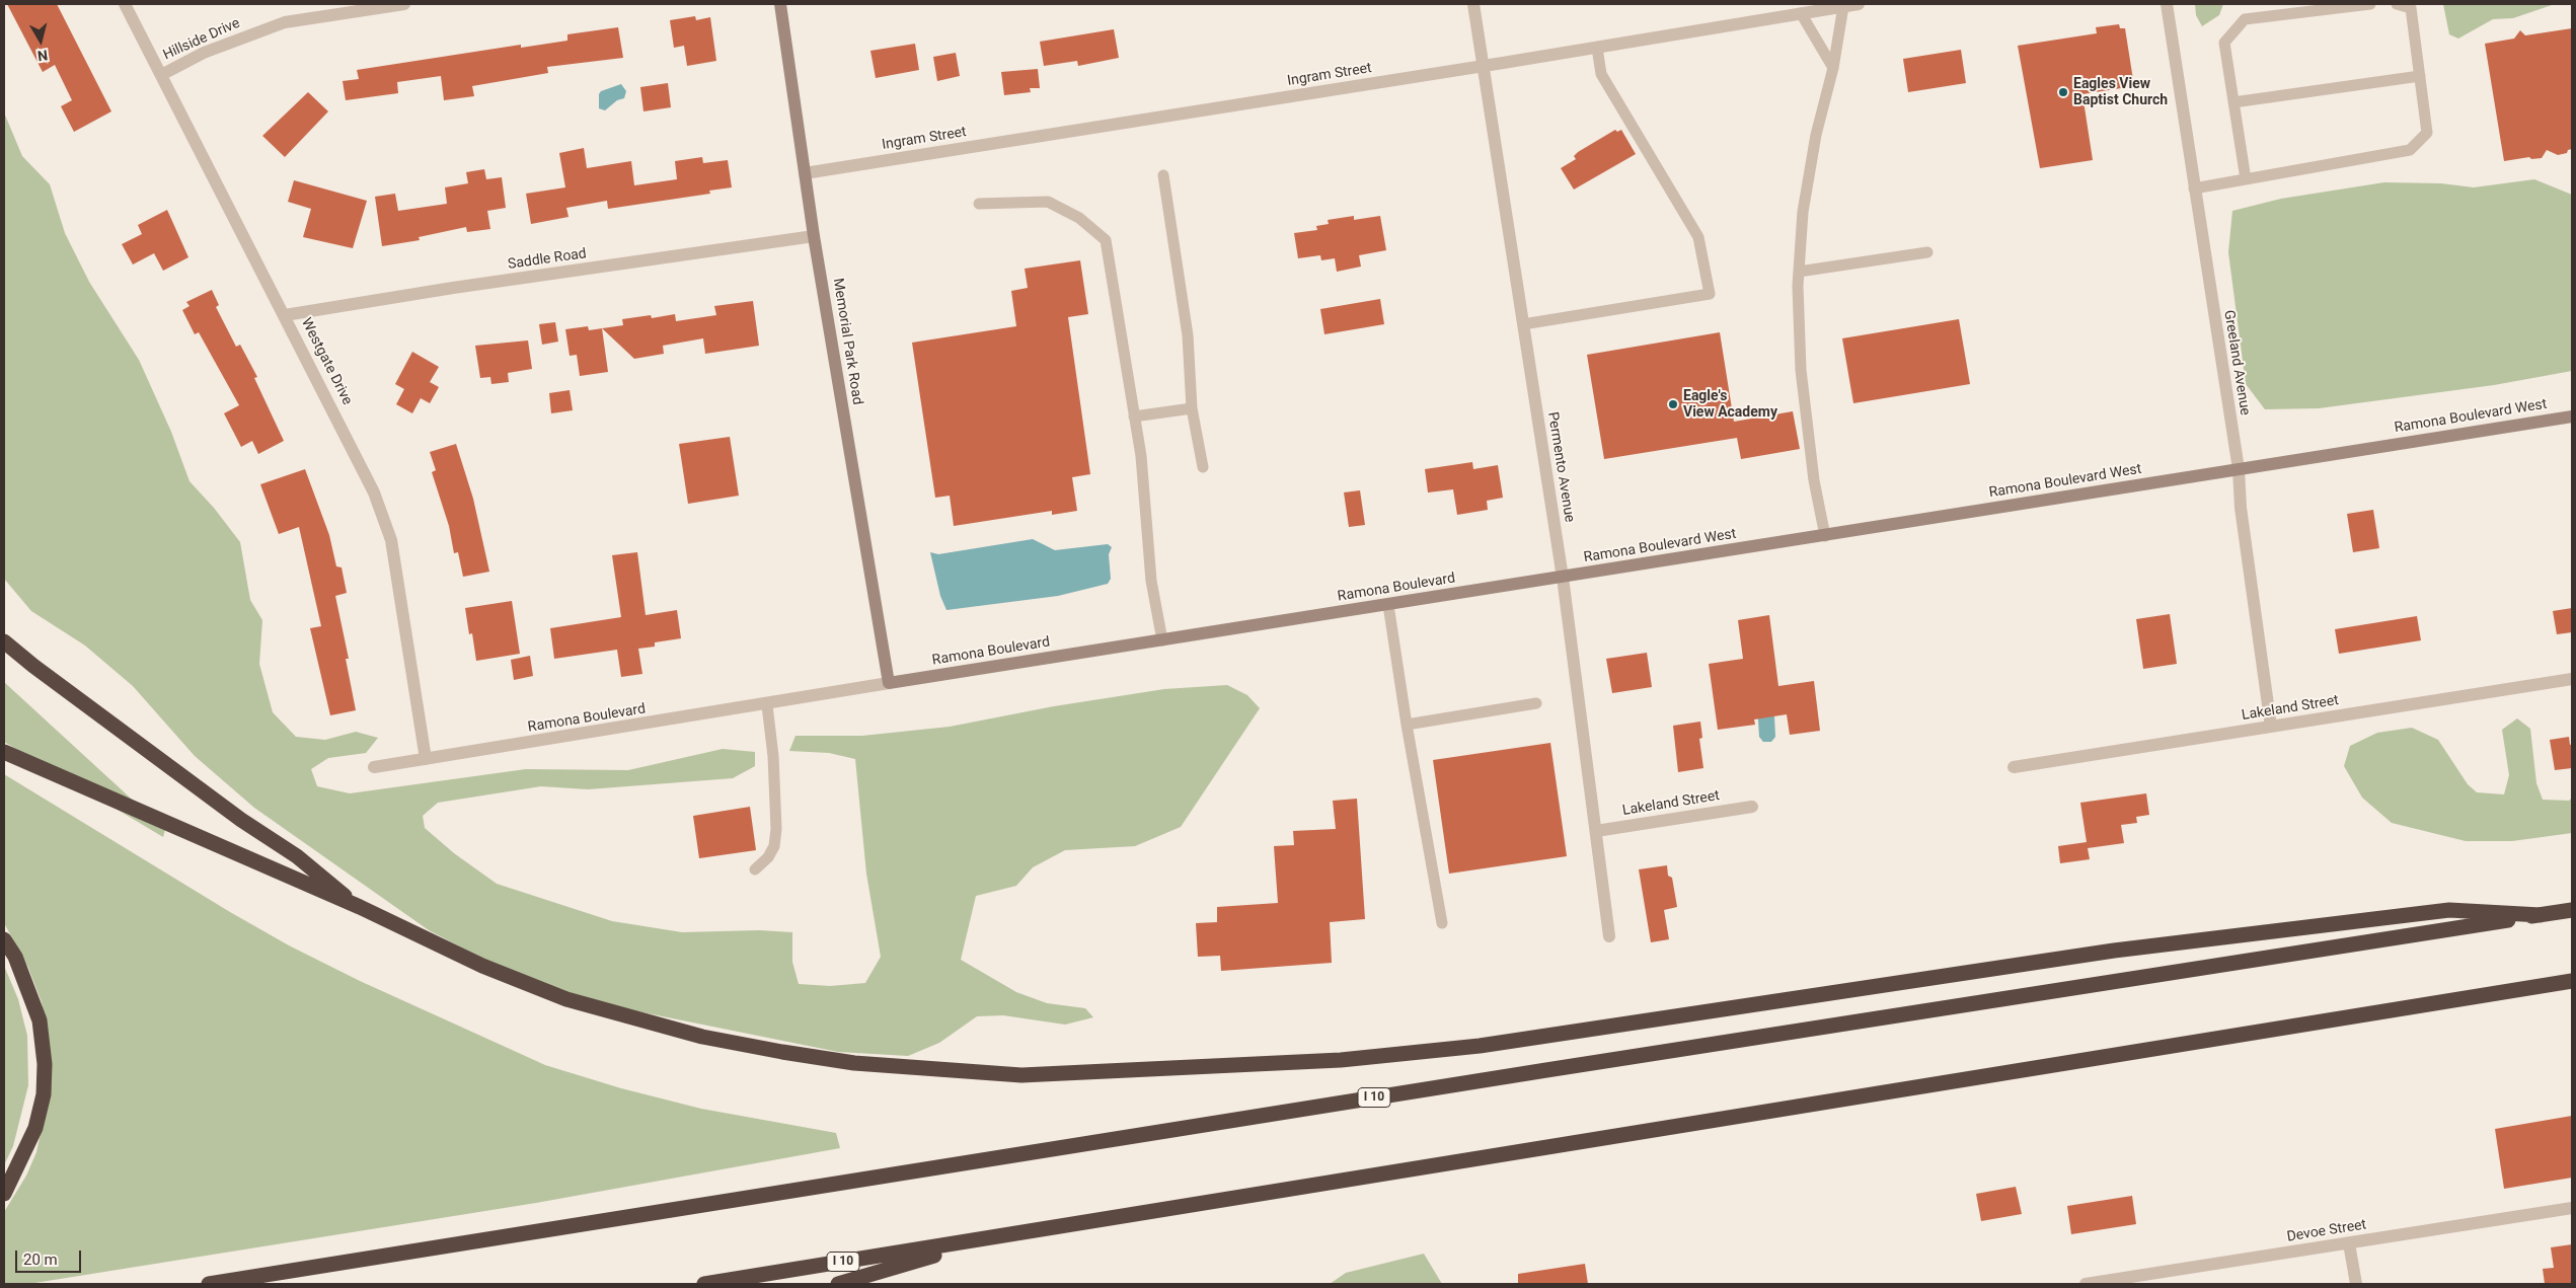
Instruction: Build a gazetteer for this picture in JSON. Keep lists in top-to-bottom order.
{
  "streets": {
    "highway": ["I 10"],
    "street": [
      "Hillside Drive",
      "Ingram Street",
      "Saddle Road",
      "Memorial Park Road",
      "Westgate Drive",
      "Greeland Avenue",
      "Ramona Boulevard West",
      "Permento Avenue",
      "Ramona Boulevard",
      "Lakeland Street",
      "Devoe Street"
    ]
  },
  "crossings": [
    ["Hillside Drive", "Westgate Drive"],
    ["Ingram Street", "Memorial Park Road"],
    ["Ingram Street", "Permento Avenue"],
    ["Saddle Road", "Memorial Park Road"],
    ["Saddle Road", "Westgate Drive"],
    ["Memorial Park Road", "Ramona Boulevard"],
    ["Westgate Drive", "Ramona Boulevard"],
    ["Greeland Avenue", "Ramona Boulevard West"],
    ["Greeland Avenue", "Lakeland Street"],
    ["Ramona Boulevard West", "Permento Avenue"],
    ["Ramona Boulevard West", "Ramona Boulevard"],
    ["Permento Avenue", "Ramona Boulevard"],
    ["Permento Avenue", "Lakeland Street"]
  ],
  "places": ["Eagles View Baptist Church", "Eagle's View Academy"],
  "scale_bar": "20 m",
  "north": "bottom"
}
